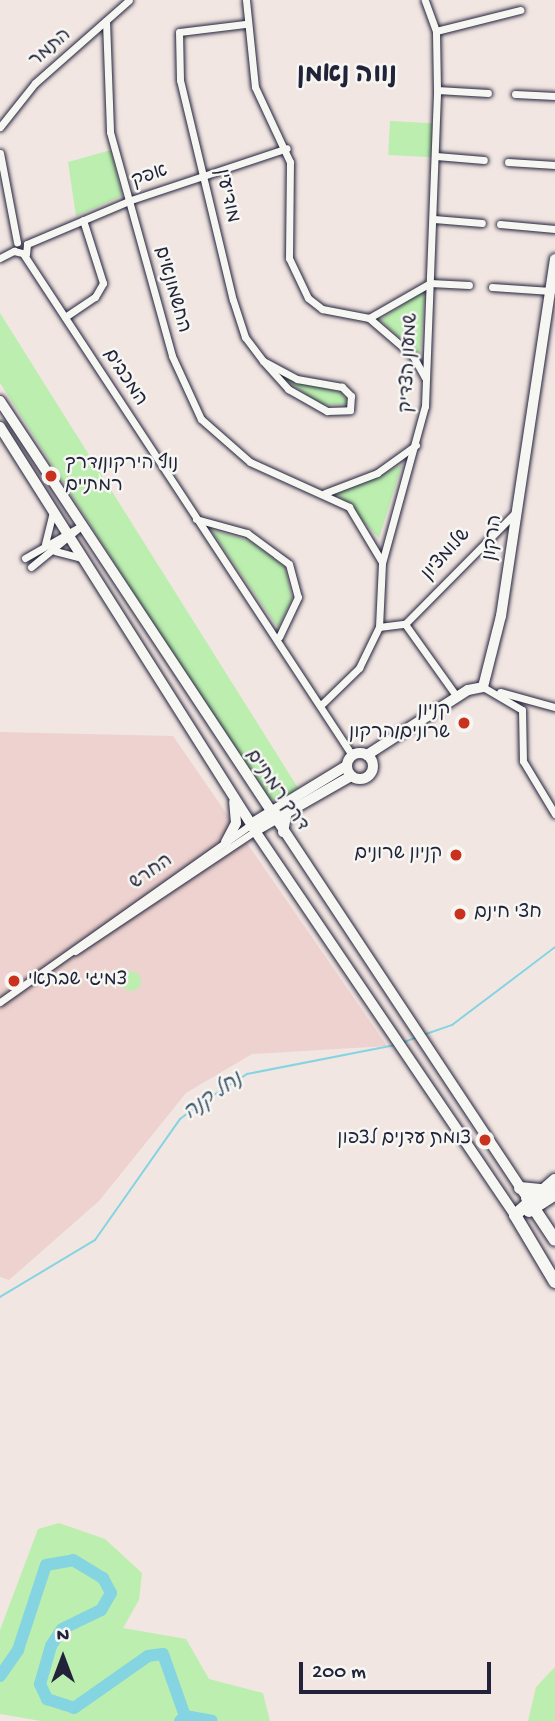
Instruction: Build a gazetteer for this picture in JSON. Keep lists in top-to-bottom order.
{
  "streets": {
    "main road": ["דרך רמתיים"],
    "street": [
      "התמר",
      "אפק",
      "מודיעין",
      "החשמונאים",
      "שמעון הצדיק",
      "המכבים",
      "הרקון",
      "שלומציון",
      "החרש"
    ]
  },
  "crossings": [
    ["התמר", "החשמונאים"],
    ["אפק", "מודיעין"],
    ["אפק", "החשמונאים"],
    ["החשמונאים", "שמעון הצדיק"],
    ["שמעון הצדיק", "המכבים"],
    ["הרקון", "שלומציון"],
    ["דרך רמתיים", "החרש"]
  ],
  "districts": ["נווה נאמן"],
  "water": ["נחל קנה"],
  "places": [
    "נוף הירקון/דרך רמתיים",
    "קניון שרונים/הרקון",
    "קניון שרונים",
    "חצי חינם",
    "צמיגי שבתאי",
    "צומת עדנים לצפון"
  ],
  "scale_bar": "200 m",
  "north": "top"
}
